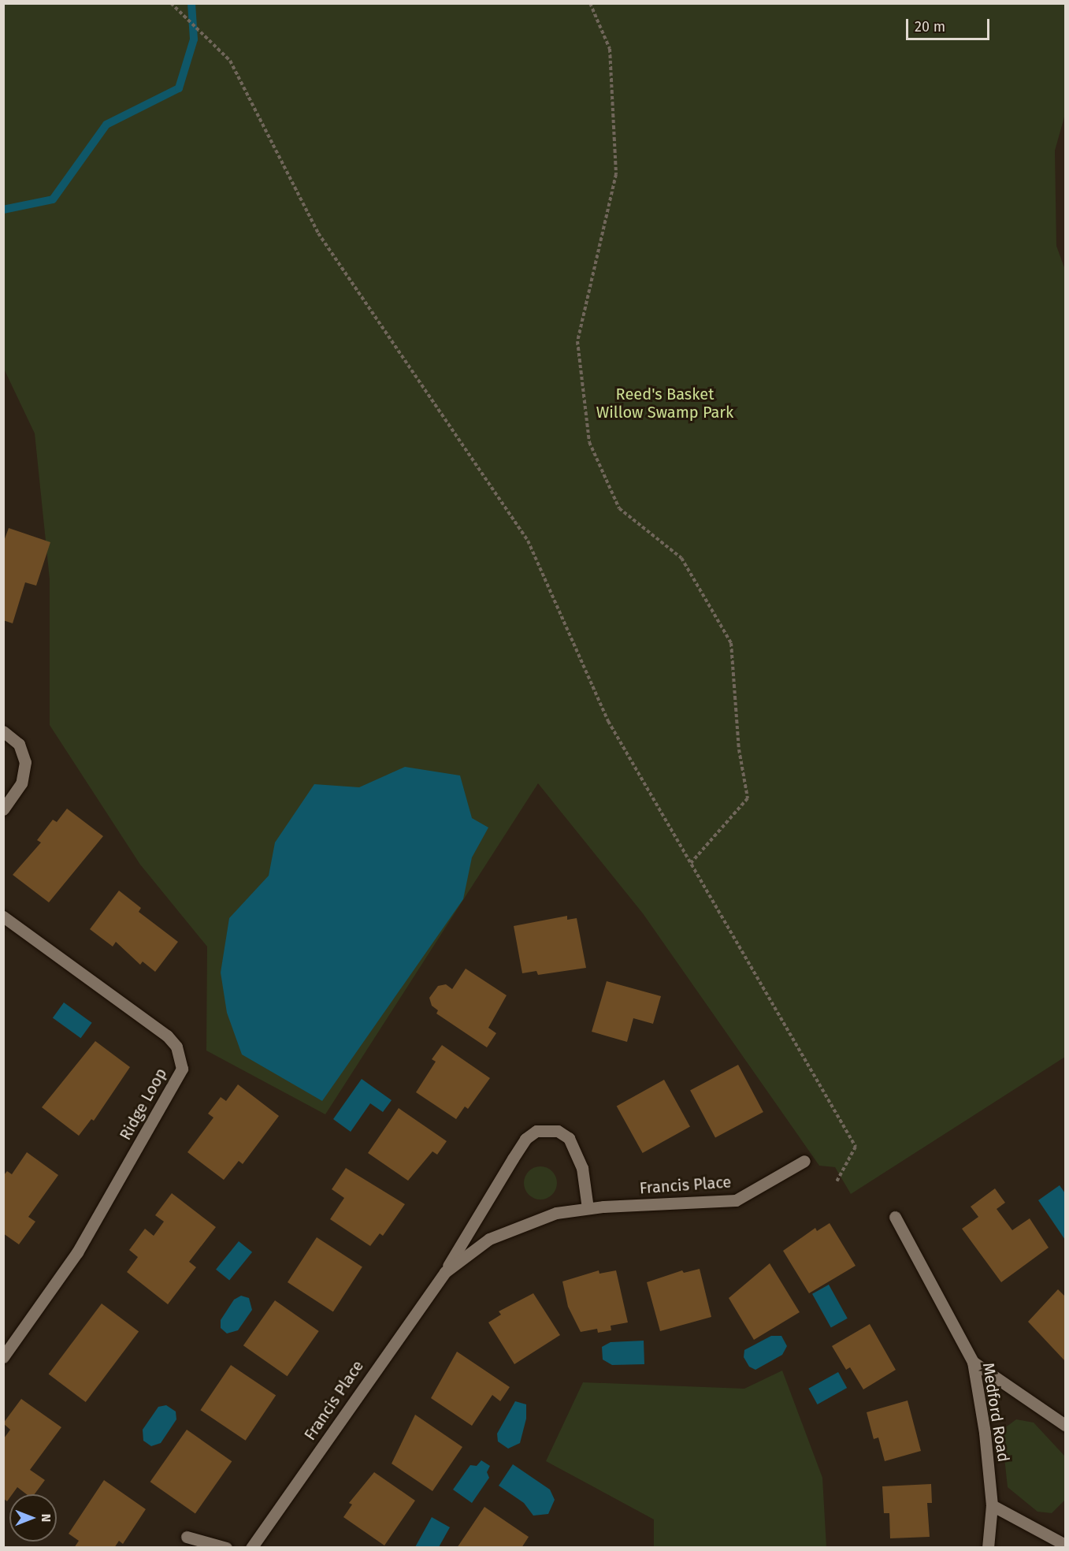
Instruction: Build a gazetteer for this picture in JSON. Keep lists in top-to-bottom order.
{
  "streets": {
    "street": ["Ridge Loop", "Francis Place", "Medford Road"]
  },
  "parks": ["Reed's Basket Willow Swamp Park"],
  "scale_bar": "20 m",
  "north": "right"
}
